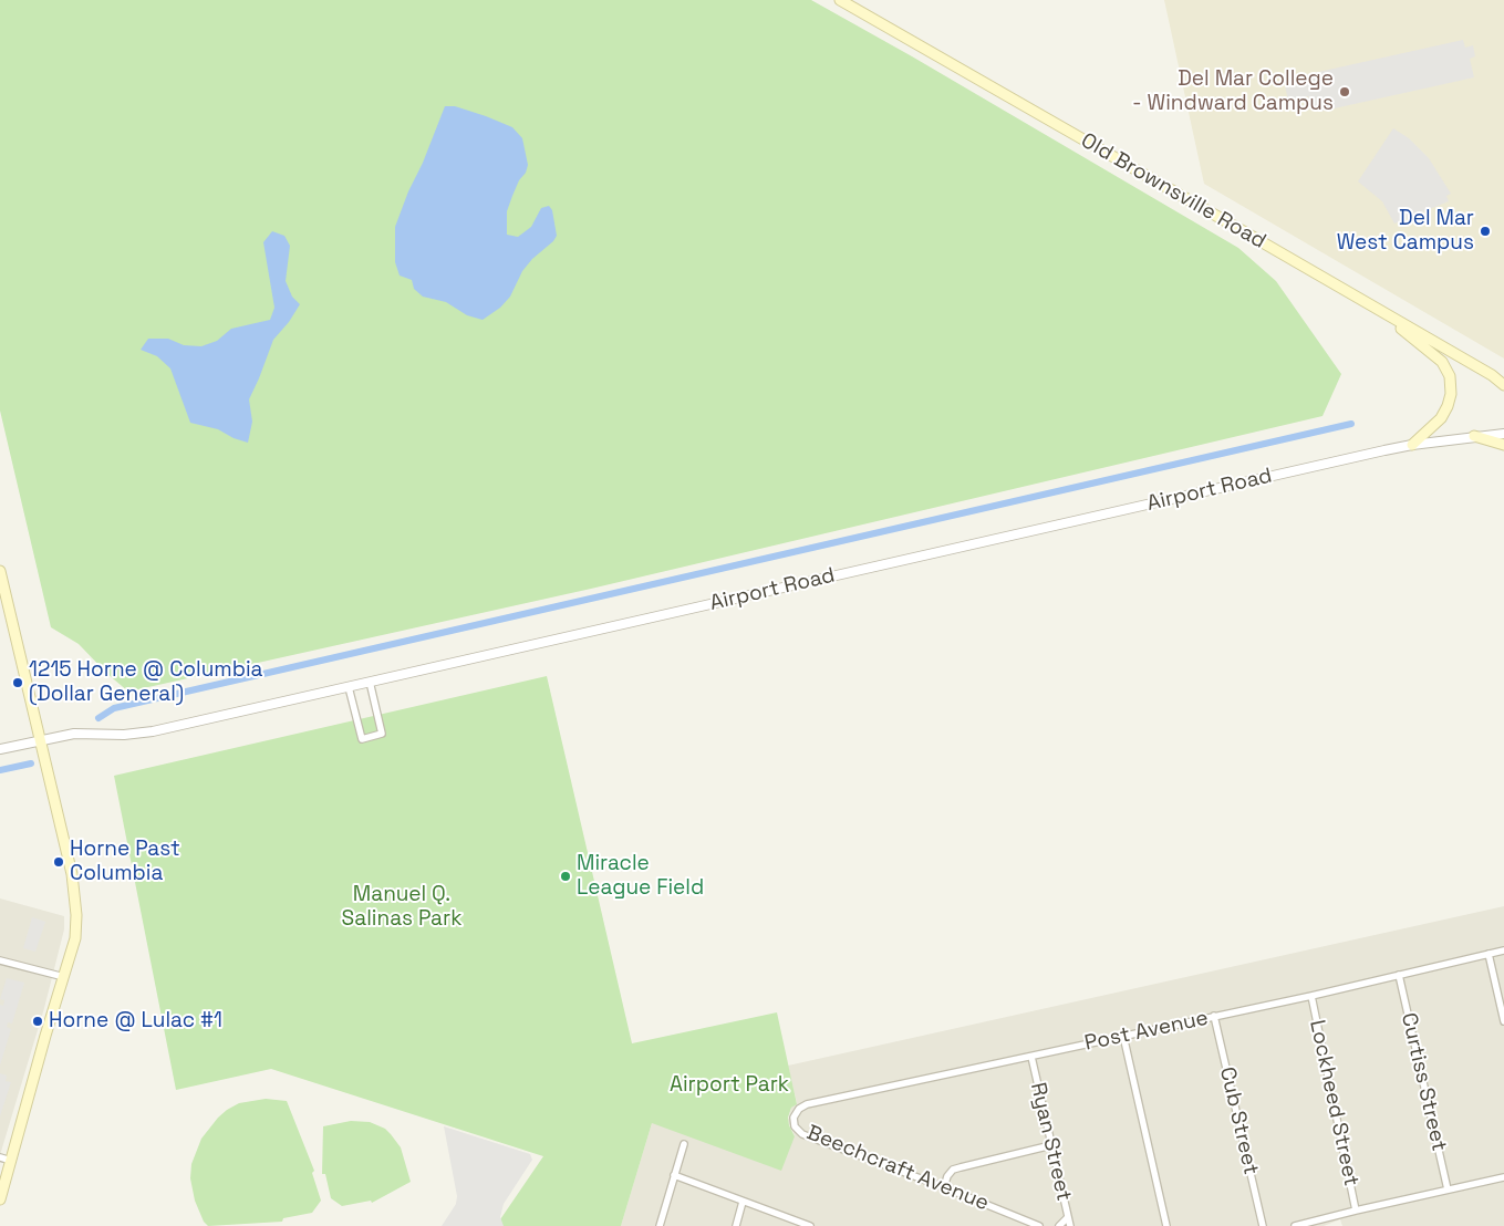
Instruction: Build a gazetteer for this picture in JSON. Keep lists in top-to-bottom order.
{
  "streets": {
    "main road": ["Old Brownsville Road"],
    "street": [
      "Airport Road",
      "Post Avenue",
      "Curtiss Street",
      "Lockheed Street",
      "Cub Street",
      "Ryan Street",
      "Beechcraft Avenue"
    ]
  },
  "crossings": [
    ["Post Avenue", "Curtiss Street"],
    ["Post Avenue", "Lockheed Street"],
    ["Post Avenue", "Cub Street"],
    ["Post Avenue", "Ryan Street"],
    ["Post Avenue", "Beechcraft Avenue"]
  ],
  "parks": ["Manuel Q. Salinas Park", "Airport Park"],
  "places": [
    "Del Mar College - Windward Campus",
    "Del Mar West Campus",
    "1215 Horne @ Columbia (Dollar General)",
    "Horne Past Columbia",
    "Miracle League Field",
    "Horne @ Lulac #1"
  ]
}
